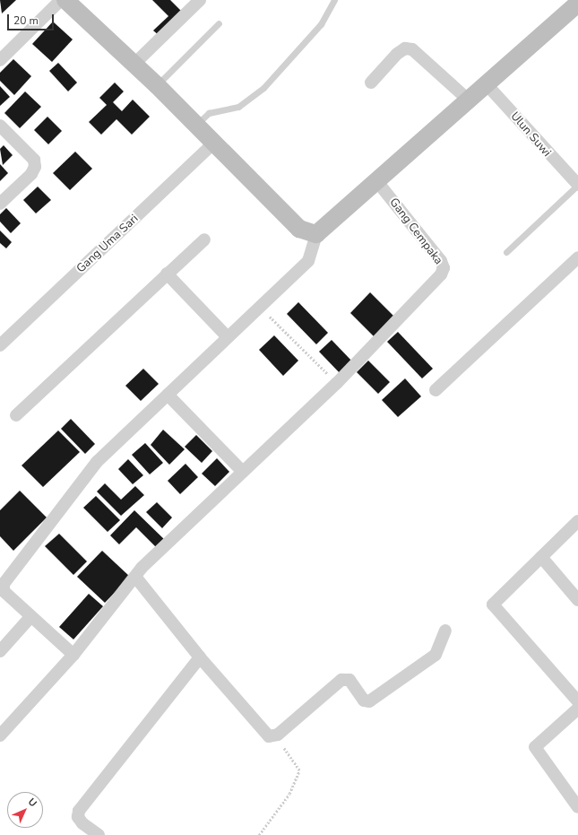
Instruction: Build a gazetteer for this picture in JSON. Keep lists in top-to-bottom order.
{
  "streets": {
    "street": ["Ulun Suwi", "Gang Cempaka", "Gang Uma Sari"]
  },
  "scale_bar": "20 m",
  "north": "top right"
}
